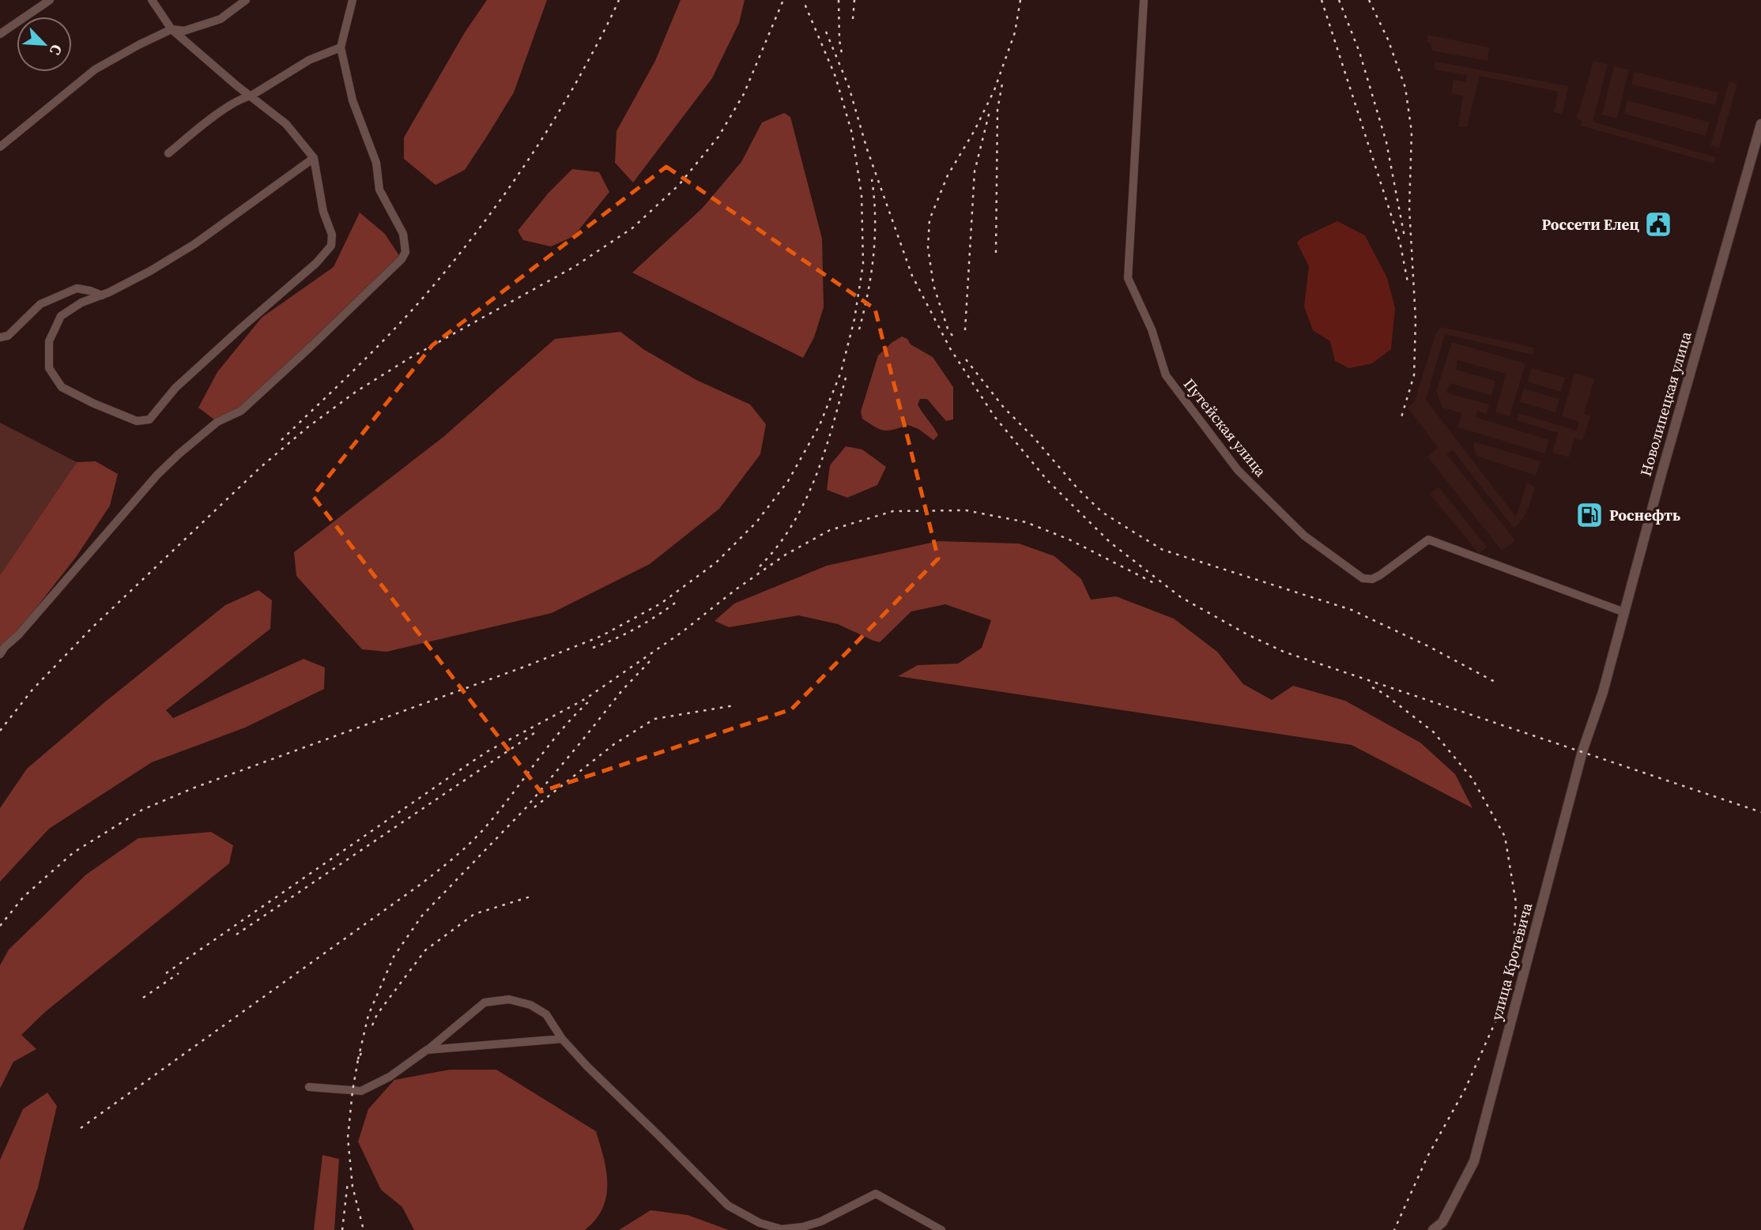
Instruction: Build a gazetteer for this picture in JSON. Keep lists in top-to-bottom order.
{
  "streets": {
    "street": ["Новолипецкая улица", "Путейская улица", "улица Кротевича"]
  },
  "crossings": [
    ["Новолипецкая улица", "Путейская улица"],
    ["Новолипецкая улица", "улица Кротевича"]
  ],
  "places": {
    "public building": ["Россети Елец"],
    "fuel station": ["Роснефть"]
  },
  "north": "bottom right"
}
